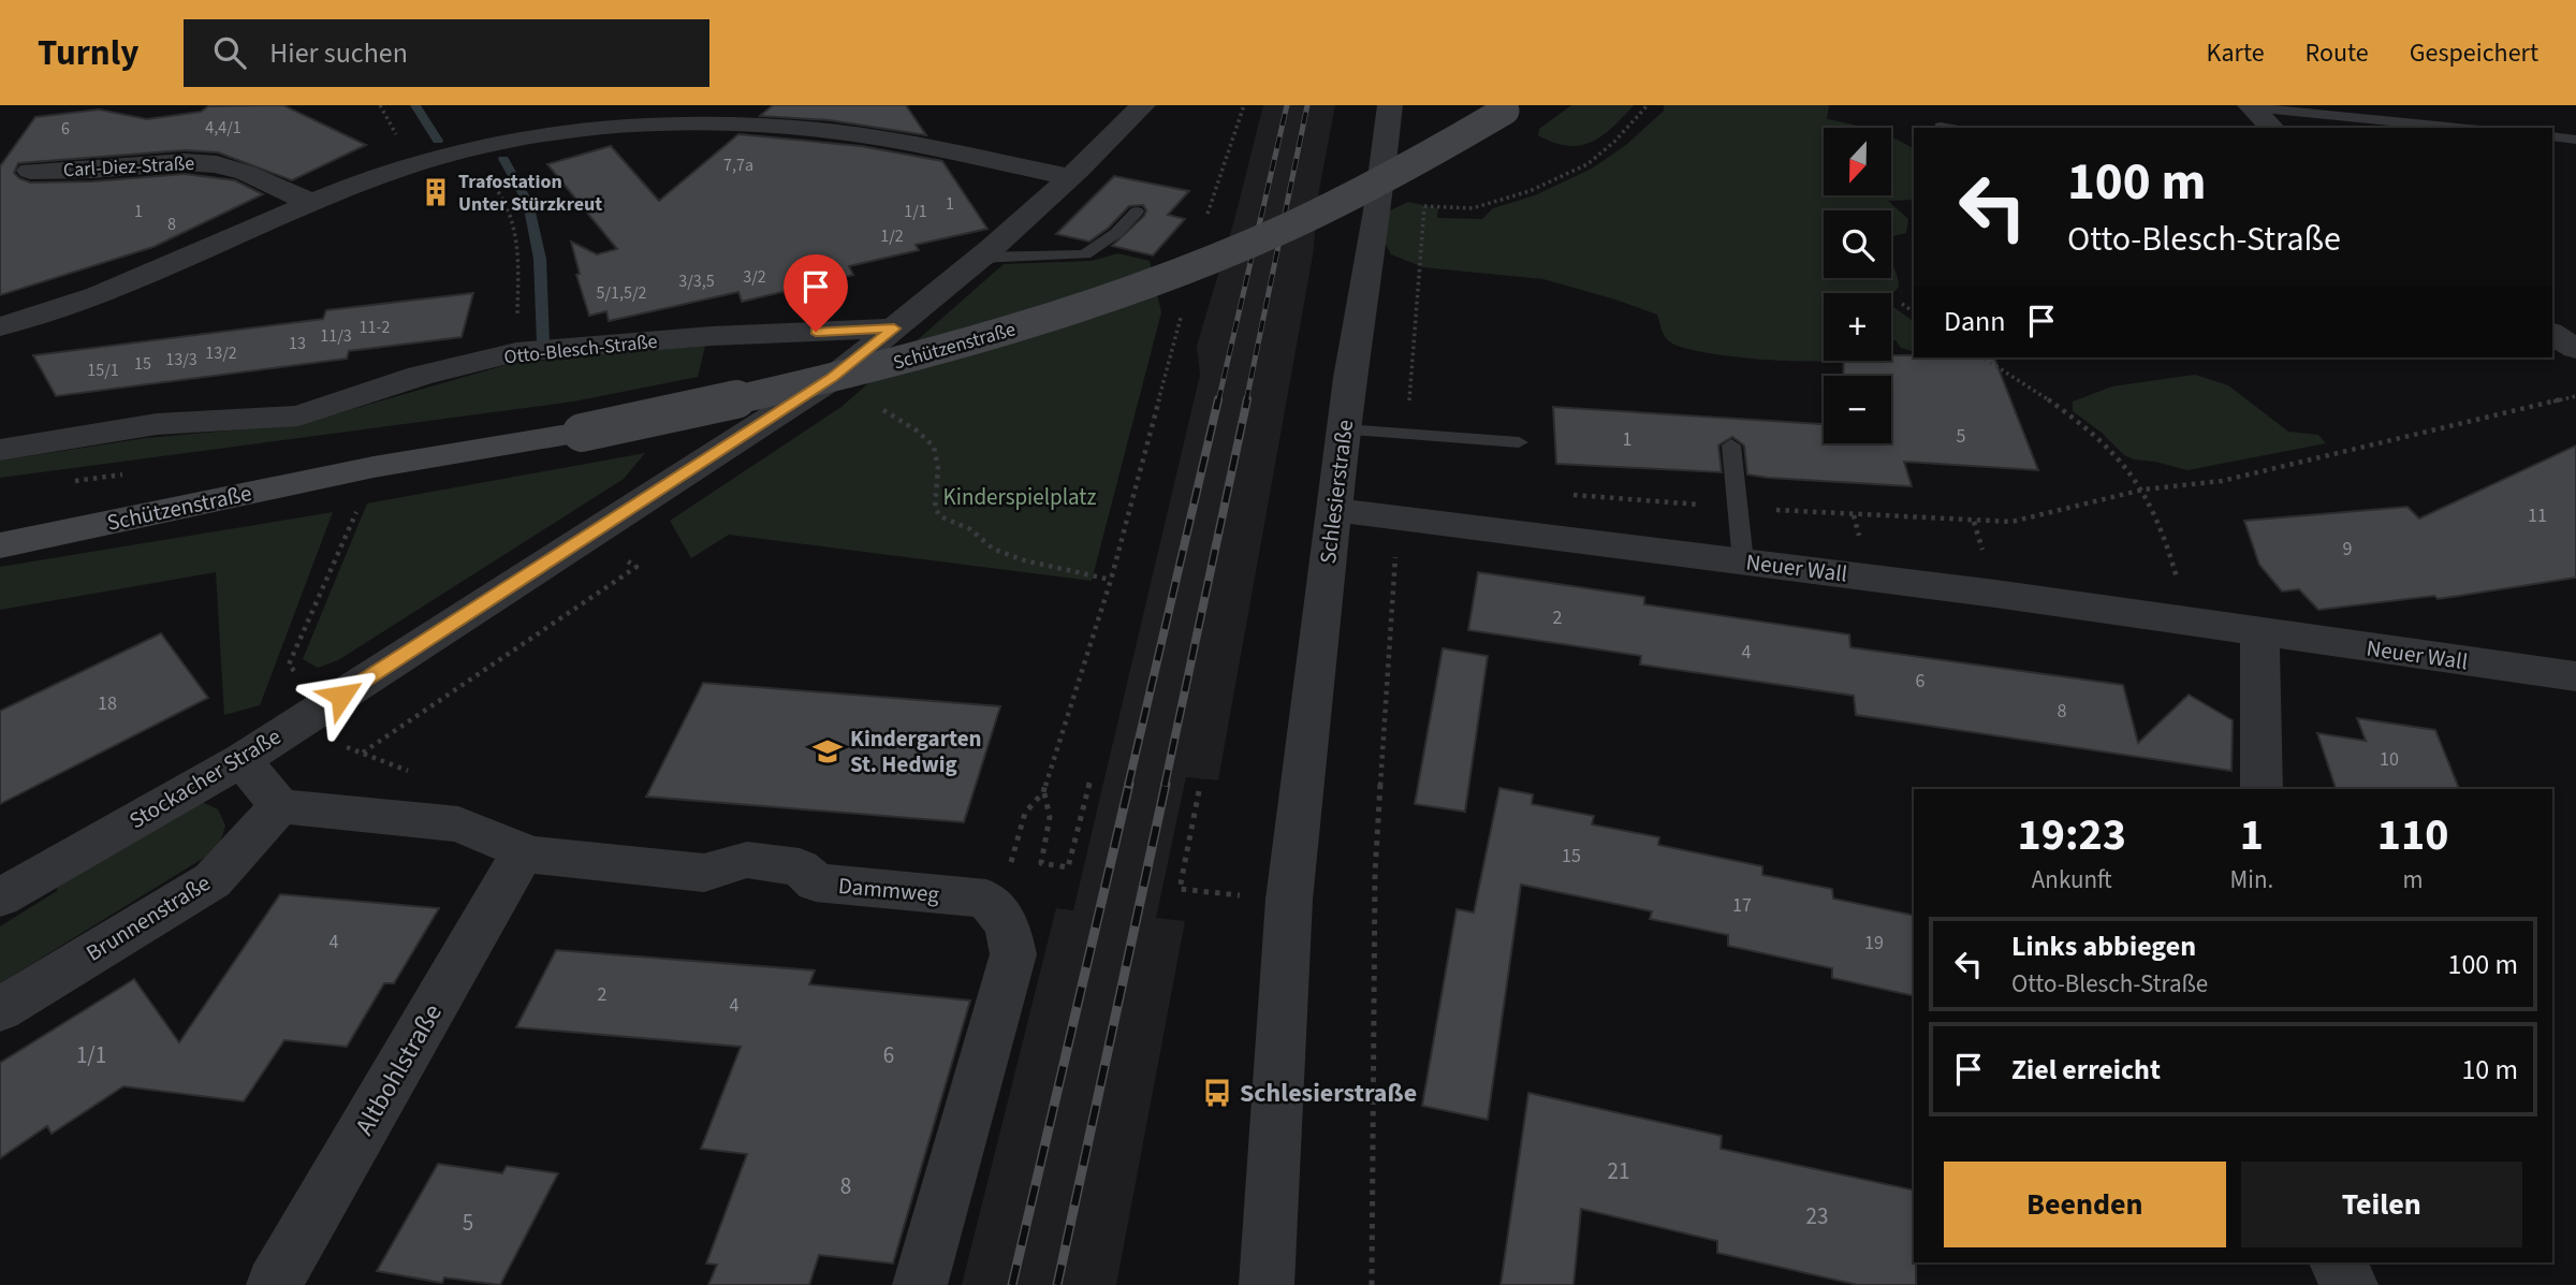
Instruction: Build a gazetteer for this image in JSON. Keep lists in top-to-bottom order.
{
  "streets": {
    "main road": ["Schützenstraße"],
    "street": [
      "Carl-Diez-Straße",
      "Otto-Blesch-Straße",
      "Schlesierstraße",
      "Neuer Wall",
      "Stockacher Straße",
      "Dammweg",
      "Brunnenstraße",
      "Altbohlstraße"
    ]
  },
  "crossings": [
    ["Otto-Blesch-Straße", "Stockacher Straße"],
    ["Schlesierstraße", "Neuer Wall"],
    ["Dammweg", "Brunnenstraße"],
    ["Dammweg", "Altbohlstraße"]
  ],
  "parks": ["Kinderspielplatz"],
  "places": {
    "building": ["Trafostation Unter Stürzkreut"],
    "school or university": ["Kindergarten St. Hedwig"],
    "bus stop": ["Schlesierstraße"]
  },
  "house_numbers": [
    "4,4/1",
    "6",
    "7,7a",
    "1",
    "1",
    "1/1",
    "8",
    "1/2",
    "3/2",
    "3/3,5",
    "5/1,5/2",
    "11-2",
    "11/3",
    "13",
    "13/2",
    "13/3",
    "15",
    "15/1",
    "5",
    "1",
    "11",
    "9",
    "2",
    "4",
    "6",
    "18",
    "8",
    "10",
    "15",
    "17",
    "4",
    "19",
    "2",
    "4",
    "1/1",
    "6",
    "21",
    "8",
    "23",
    "5"
  ],
  "north": "bottom",
  "page": {
    "header": "Turnly",
    "search": "Hier suchen",
    "nav": ["Karte", "Route", "Gespeichert"],
    "map_buttons": ["+", "−"],
    "turn": ["100 m", "Otto-Blesch-Straße"],
    "then": "Dann",
    "eta": [
      "19:23",
      "Ankunft",
      "1",
      "Min.",
      "110",
      "m"
    ],
    "list": [
      {
        "name": "Links abbiegen",
        "note": "Otto-Blesch-Straße",
        "value": "100 m"
      },
      {
        "name": "Ziel erreicht",
        "value": "10 m"
      }
    ],
    "buttons": ["Beenden", "Teilen"]
  }
}
